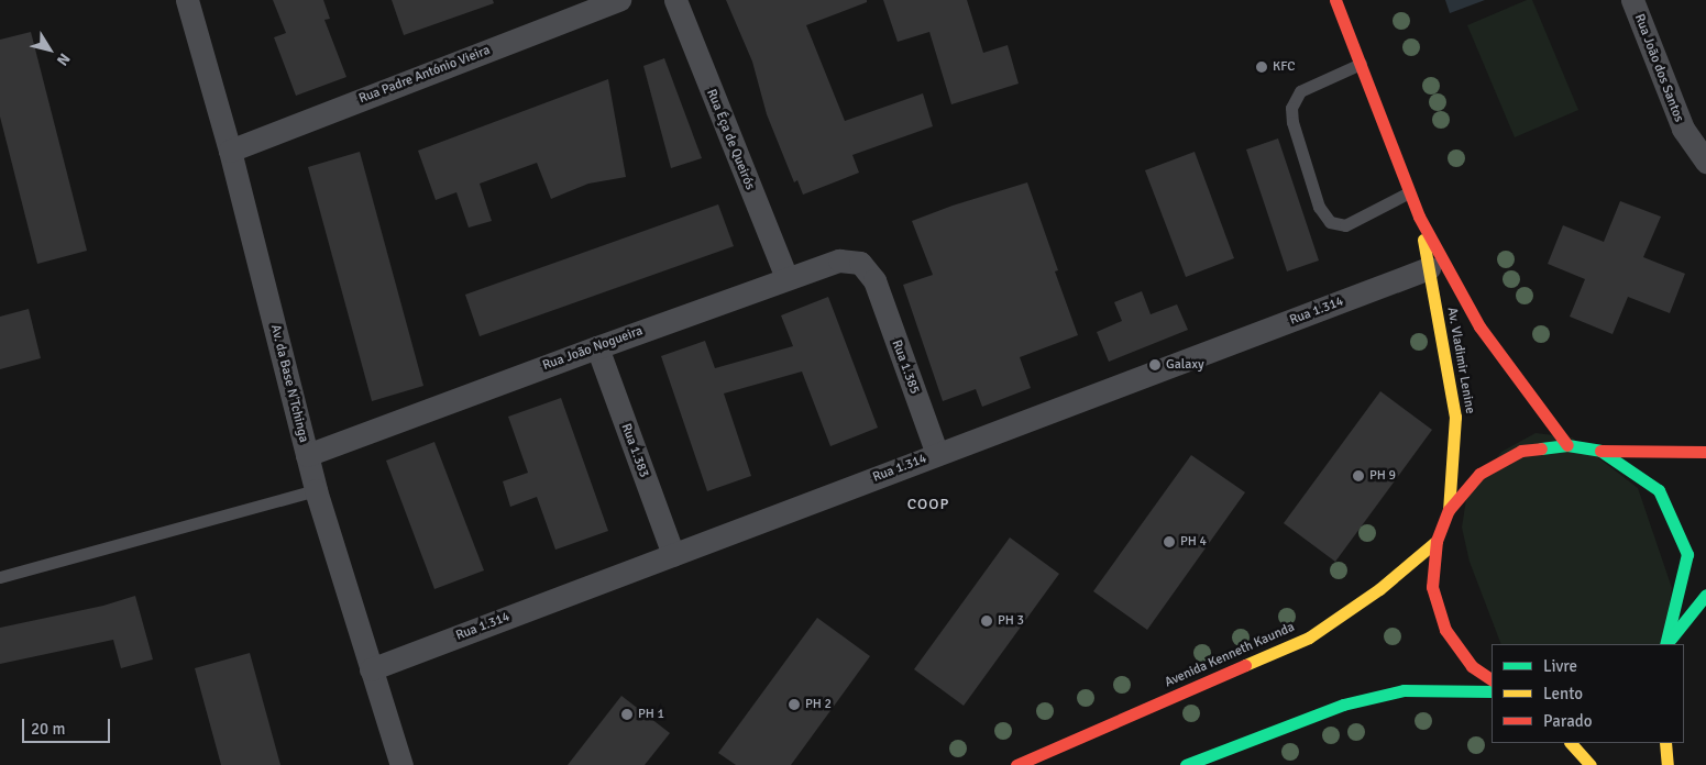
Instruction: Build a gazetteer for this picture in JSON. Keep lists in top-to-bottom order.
{
  "streets": {
    "main road": ["Av. Vladimir Lenine", "Avenida Kenneth Kaunda"],
    "street": [
      "Rua João dos Santos",
      "Rua Padre António Vieira",
      "Rua Éça de Queirós",
      "Rua 1.314",
      "Rua João Nogueira",
      "Rua 1.385",
      "Av. da Base N'Tchinga",
      "Rua 1.383"
    ]
  },
  "crossings": [
    ["Rua Padre António Vieira", "Av. da Base N'Tchinga"],
    ["Rua Éça de Queirós", "Rua João Nogueira"],
    ["Rua 1.314", "Av. Vladimir Lenine"],
    ["Rua 1.314", "Rua 1.385"],
    ["Rua 1.314", "Av. da Base N'Tchinga"],
    ["Rua 1.314", "Rua 1.383"],
    ["Rua João Nogueira", "Rua 1.385"],
    ["Rua João Nogueira", "Av. da Base N'Tchinga"],
    ["Rua João Nogueira", "Rua 1.383"]
  ],
  "districts": ["COOP"],
  "places": [
    "KFC",
    "Galaxy",
    "PH 9",
    "PH 4",
    "PH 3",
    "PH 2",
    "PH 1"
  ],
  "legend": ["Livre", "Lento", "Parado"],
  "scale_bar": "20 m",
  "north": "bottom right"
}
